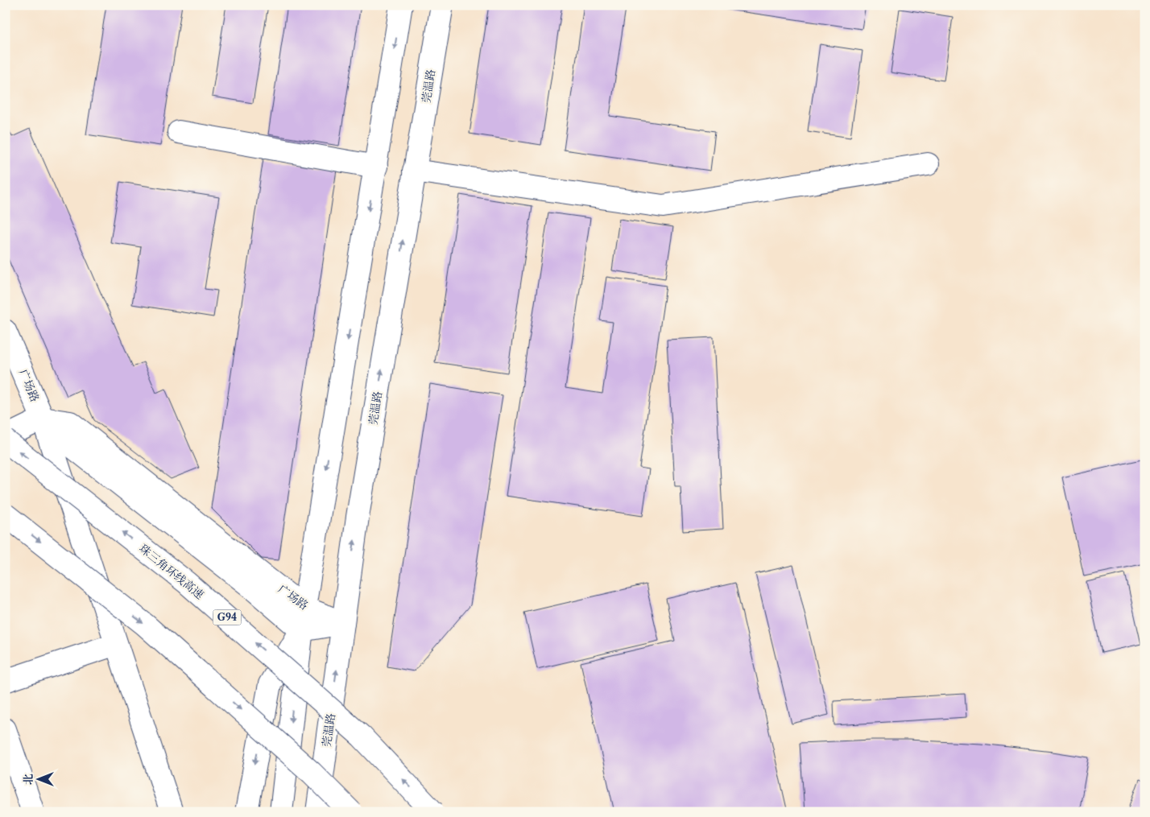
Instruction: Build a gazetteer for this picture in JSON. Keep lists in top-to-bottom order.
{
  "streets": {
    "main road": [
      "莞温路",
      "广场路",
      "珠三角环线高速",
      "G94"
    ]
  },
  "crossings": [
    ["莞温路", "广场路"]
  ],
  "north": "left"
}
